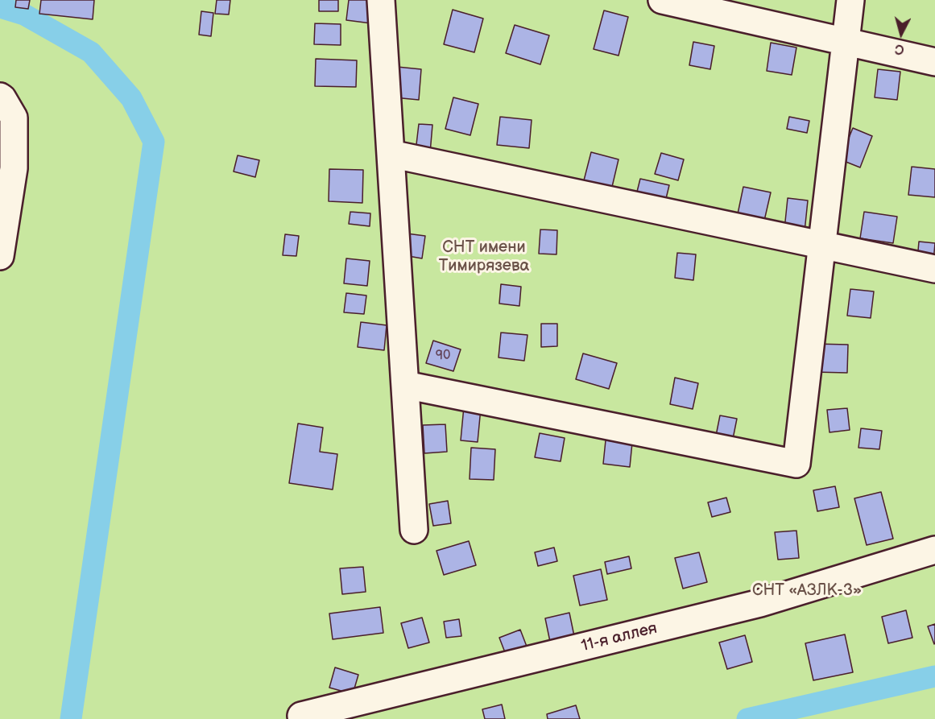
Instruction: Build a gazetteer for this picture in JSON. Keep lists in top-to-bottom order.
{
  "streets": {
    "street": ["11-я аллея"]
  },
  "parks": ["СНТ имени Тимирязева", "СНТ «АЗЛК-3»"],
  "house_numbers": ["90"],
  "north": "bottom"
}
